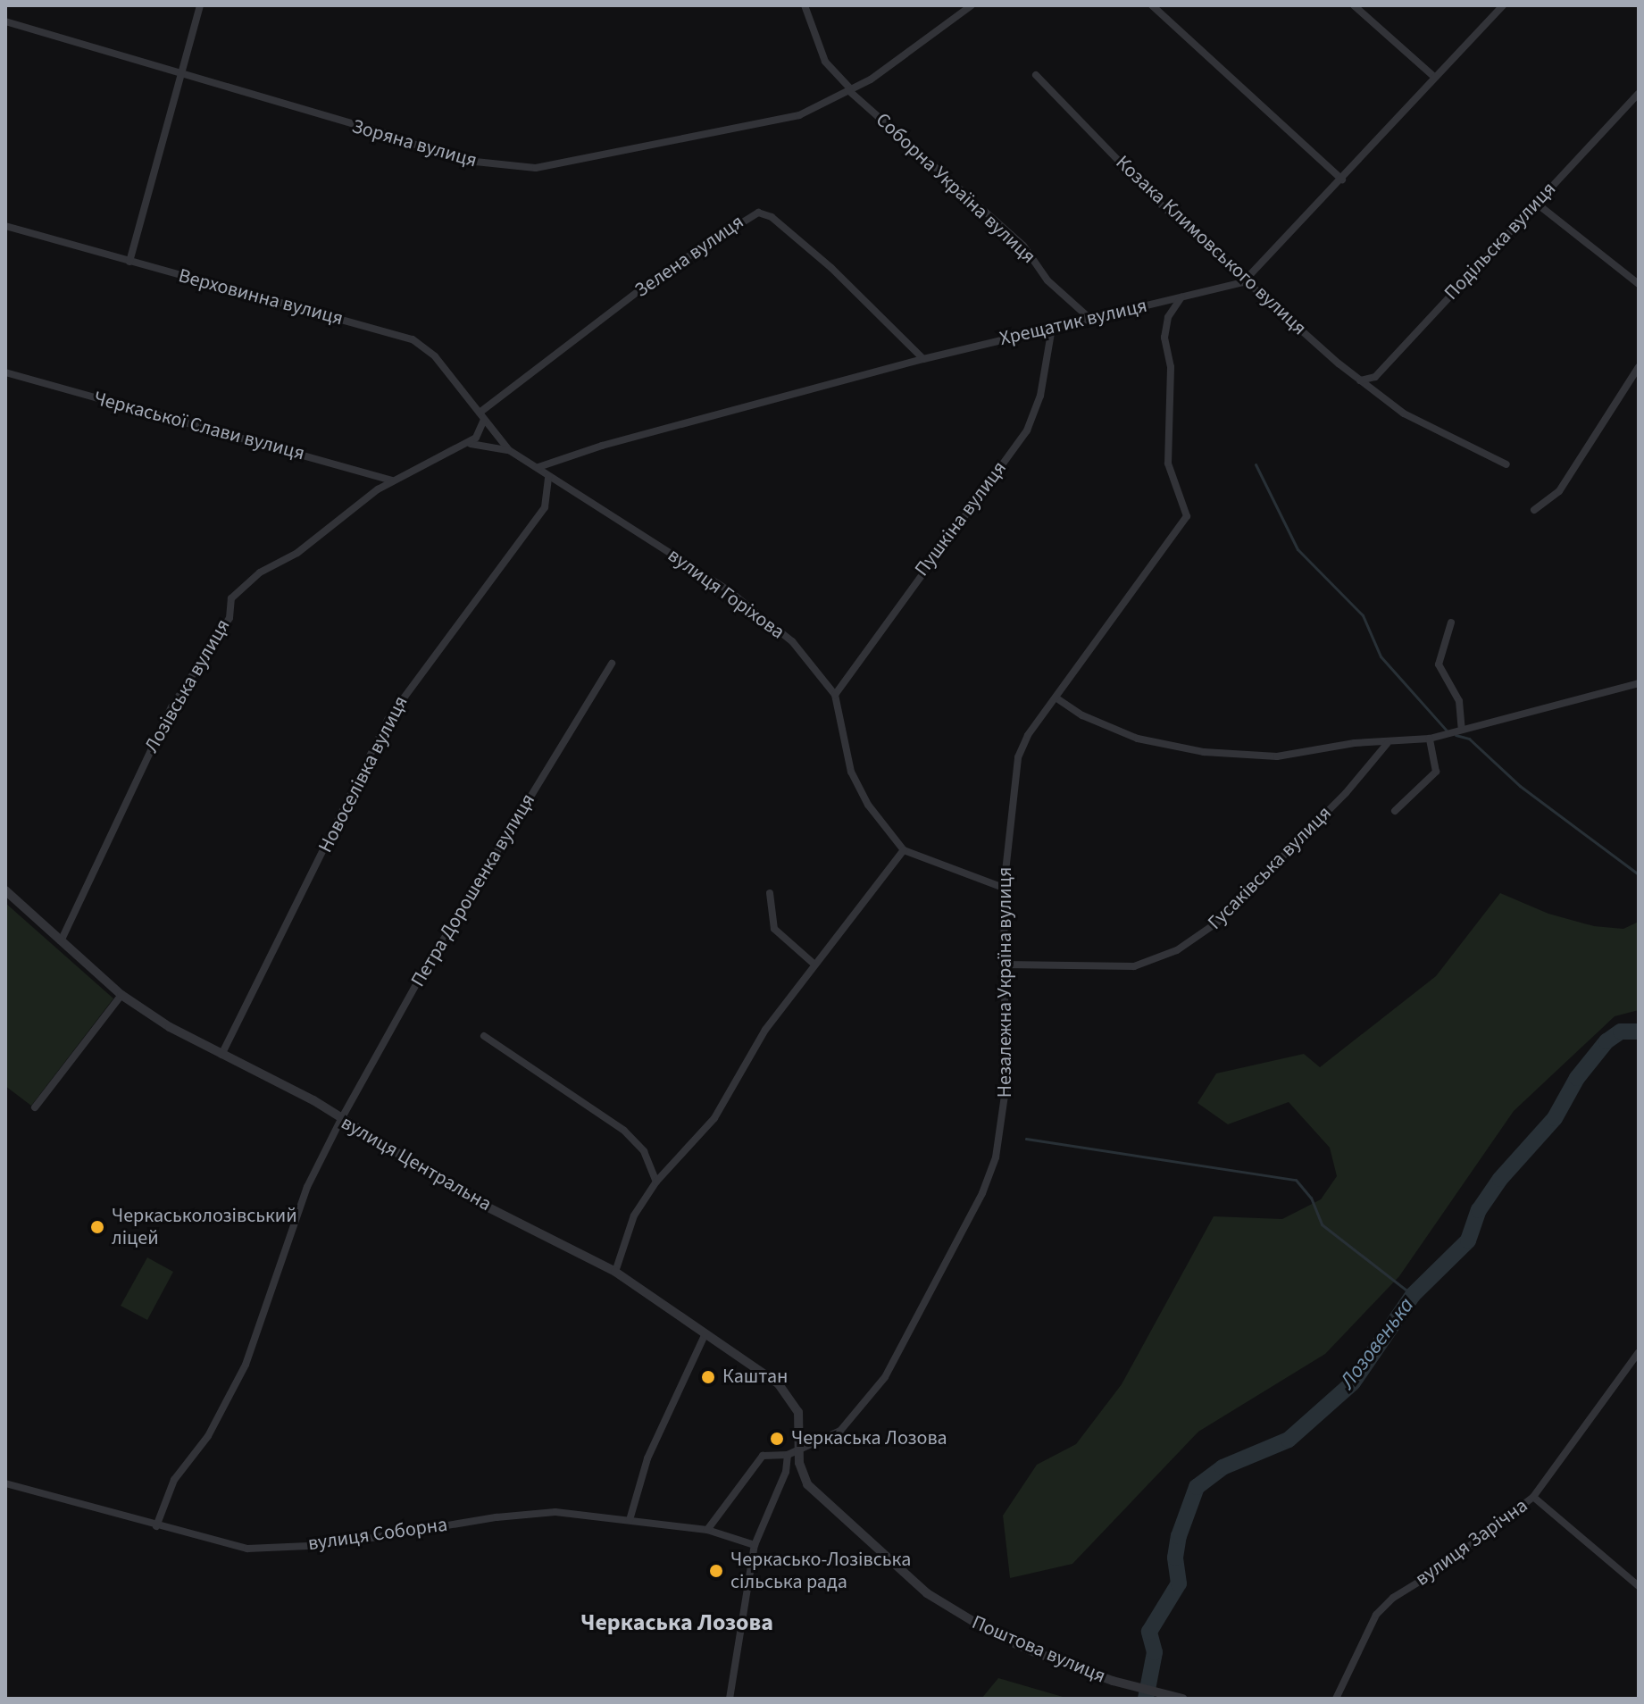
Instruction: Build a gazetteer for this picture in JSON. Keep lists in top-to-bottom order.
{
  "streets": {
    "street": [
      "Зоряна вулиця",
      "Соборна Україна вулиця",
      "Подільска вулиця",
      "Козака Климовського вулиця",
      "Зелена вулиця",
      "Верховинна вулиця",
      "Хрещатик вулиця",
      "Черкаської Слави вулиця",
      "Пушкіна вулиця",
      "вулиця Горіхова",
      "Лозівська вулиця",
      "Новоселівка вулиця",
      "Гусаківська вулиця",
      "Петра Дорошенка вулиця",
      "Незалежна Україна вулиця",
      "вулиця Центральна",
      "вулиця Соборна",
      "вулиця Зарічна",
      "Поштова вулиця"
    ]
  },
  "crossings": [
    ["Зоряна вулиця", "Соборна Україна вулиця"],
    ["Соборна Україна вулиця", "Хрещатик вулиця"],
    ["Подільска вулиця", "Козака Климовського вулиця"],
    ["Козака Климовського вулиця", "Хрещатик вулиця"],
    ["Зелена вулиця", "Верховинна вулиця"],
    ["Зелена вулиця", "Хрещатик вулиця"],
    ["Зелена вулиця", "вулиця Горіхова"],
    ["Зелена вулиця", "Лозівська вулиця"],
    ["Верховинна вулиця", "вулиця Горіхова"],
    ["Верховинна вулиця", "Лозівська вулиця"],
    ["Хрещатик вулиця", "Пушкіна вулиця"],
    ["Хрещатик вулиця", "вулиця Горіхова"],
    ["Хрещатик вулиця", "Незалежна Україна вулиця"],
    ["Черкаської Слави вулиця", "Лозівська вулиця"],
    ["Пушкіна вулиця", "вулиця Горіхова"],
    ["вулиця Горіхова", "Лозівська вулиця"],
    ["вулиця Горіхова", "Новоселівка вулиця"],
    ["Лозівська вулиця", "вулиця Центральна"],
    ["Новоселівка вулиця", "вулиця Центральна"],
    ["Гусаківська вулиця", "Незалежна Україна вулиця"],
    ["Петра Дорошенка вулиця", "вулиця Центральна"],
    ["Петра Дорошенка вулиця", "вулиця Соборна"],
    ["Незалежна Україна вулиця", "вулиця Центральна"],
    ["Незалежна Україна вулиця", "вулиця Соборна"],
    ["Незалежна Україна вулиця", "Поштова вулиця"],
    ["вулиця Центральна", "Поштова вулиця"]
  ],
  "districts": ["Черкаська Лозова"],
  "water": ["Лозовенька"],
  "places": [
    "Черкаськолозівський ліцей",
    "Каштан",
    "Черкаська Лозова",
    "Черкасько-Лозівська сільська рада"
  ]
}
